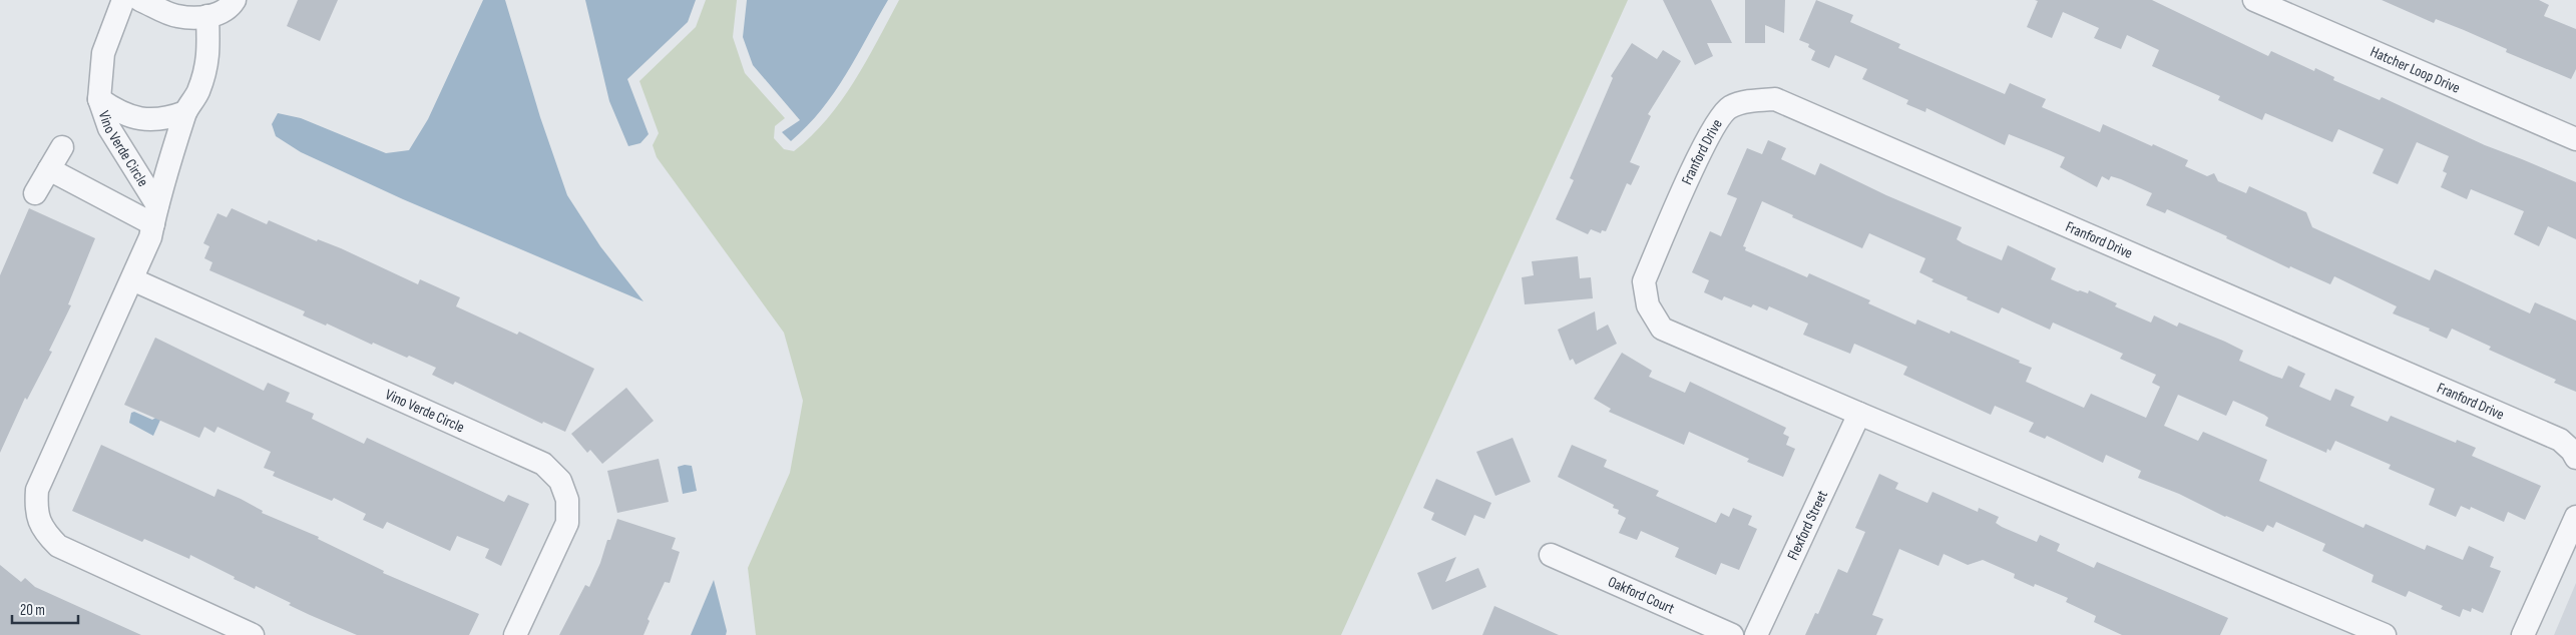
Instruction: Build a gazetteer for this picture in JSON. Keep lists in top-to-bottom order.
{
  "streets": {
    "street": [
      "Hatcher Loop Drive",
      "Vino Verde Circle",
      "Franford Drive",
      "Flexford Street",
      "Oakford Court"
    ]
  },
  "crossings": [
    ["Franford Drive", "Flexford Street"]
  ],
  "scale_bar": "20 m"
}
